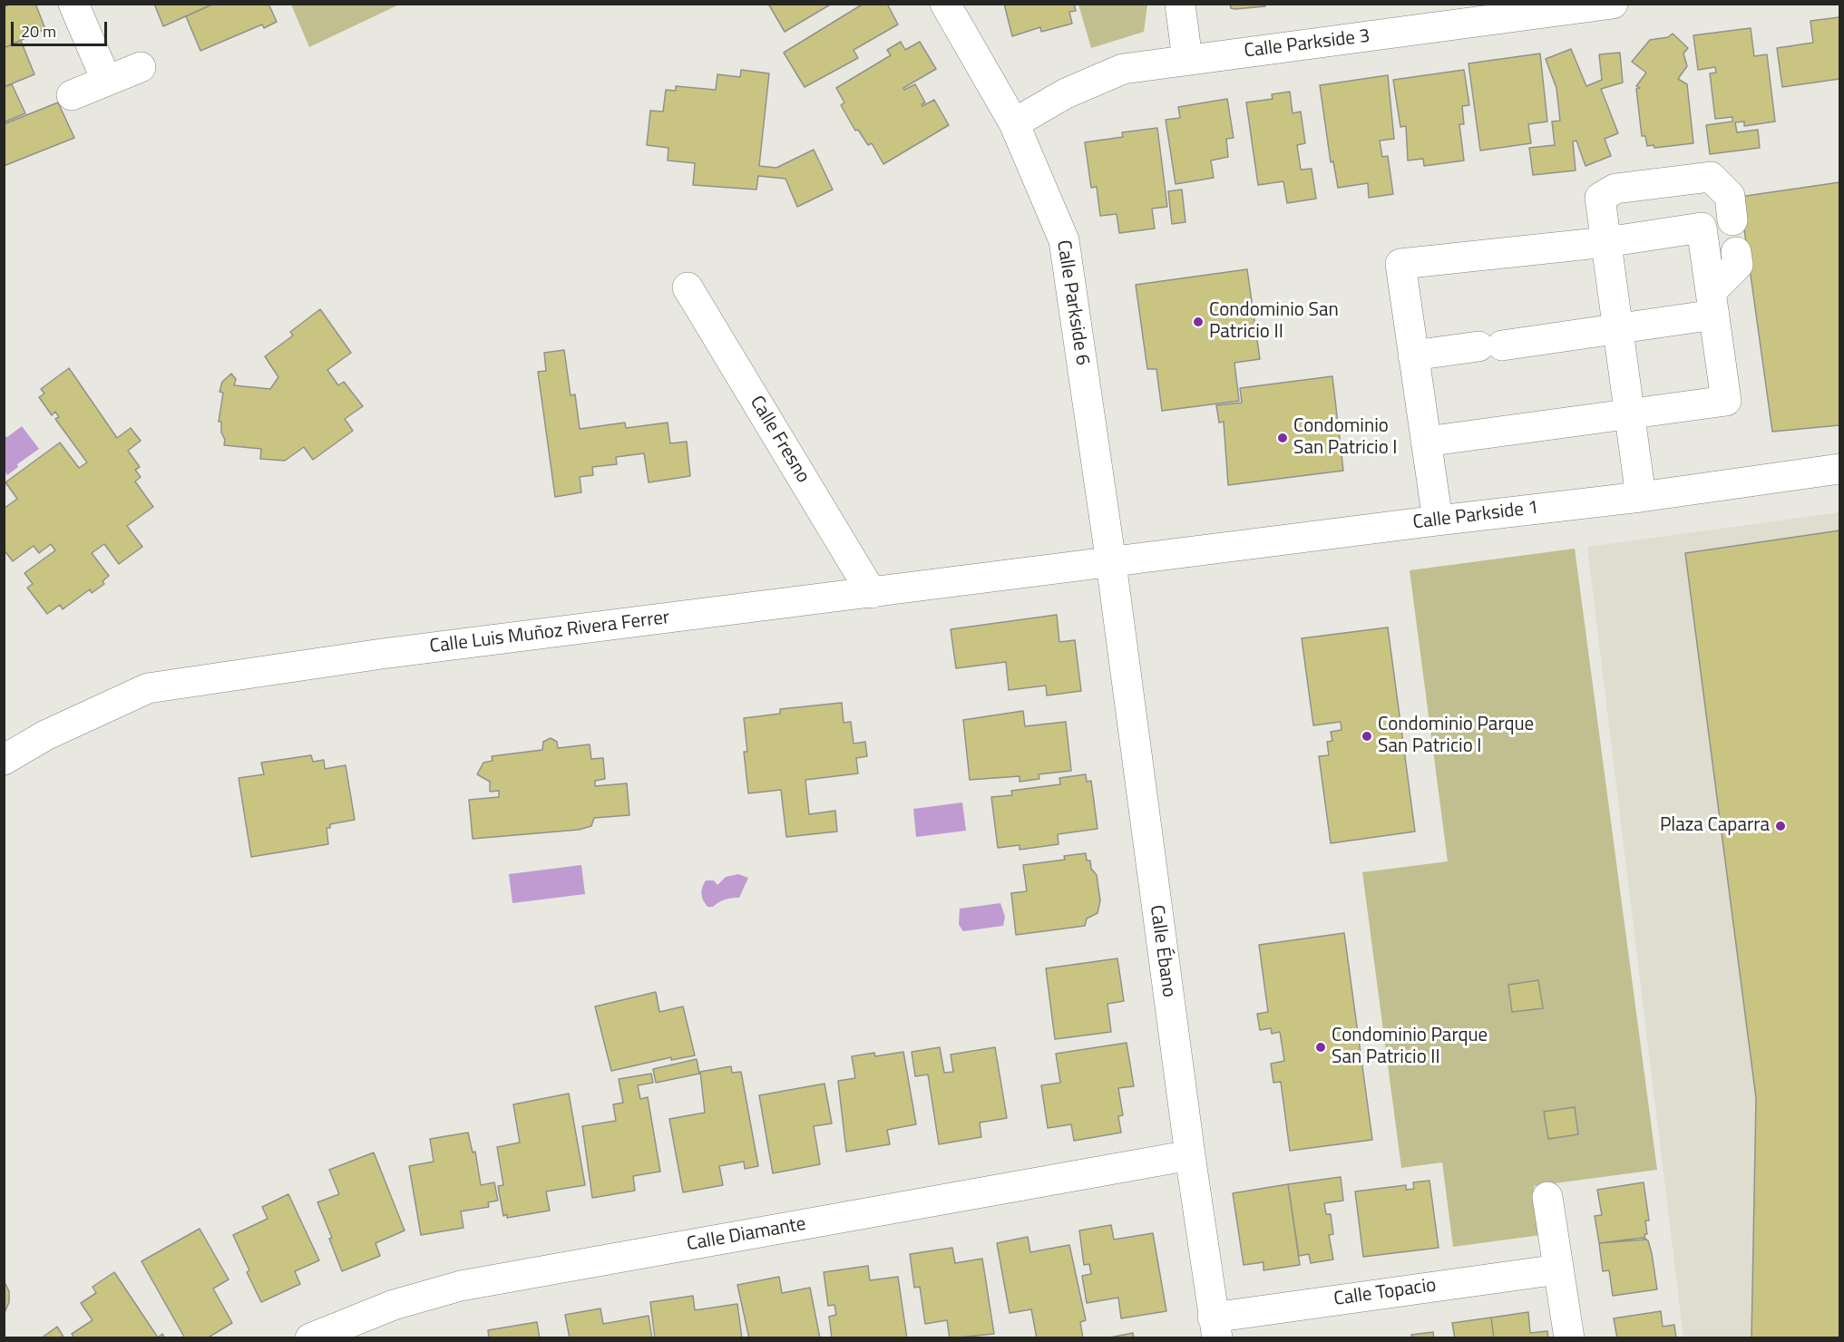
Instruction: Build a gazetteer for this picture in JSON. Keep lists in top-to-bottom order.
{
  "streets": {
    "street": [
      "Calle Parkside 3",
      "Calle Parkside 6",
      "Calle Fresno",
      "Calle Parkside 1",
      "Calle Luis Muñoz Rivera Ferrer",
      "Calle Ébano",
      "Calle Diamante",
      "Calle Topacio"
    ]
  },
  "crossings": [
    ["Calle Parkside 3", "Calle Parkside 6"],
    ["Calle Parkside 6", "Calle Parkside 1"],
    ["Calle Parkside 6", "Calle Luis Muñoz Rivera Ferrer"],
    ["Calle Parkside 6", "Calle Ébano"],
    ["Calle Fresno", "Calle Luis Muñoz Rivera Ferrer"],
    ["Calle Parkside 1", "Calle Luis Muñoz Rivera Ferrer"],
    ["Calle Parkside 1", "Calle Ébano"],
    ["Calle Luis Muñoz Rivera Ferrer", "Calle Ébano"],
    ["Calle Ébano", "Calle Diamante"],
    ["Calle Ébano", "Calle Topacio"]
  ],
  "places": [
    "Condominio San Patricio II",
    "Condominio San Patricio I",
    "Condominio Parque San Patricio I",
    "Plaza Caparra",
    "Condominio Parque San Patricio II"
  ],
  "scale_bar": "20 m"
}
